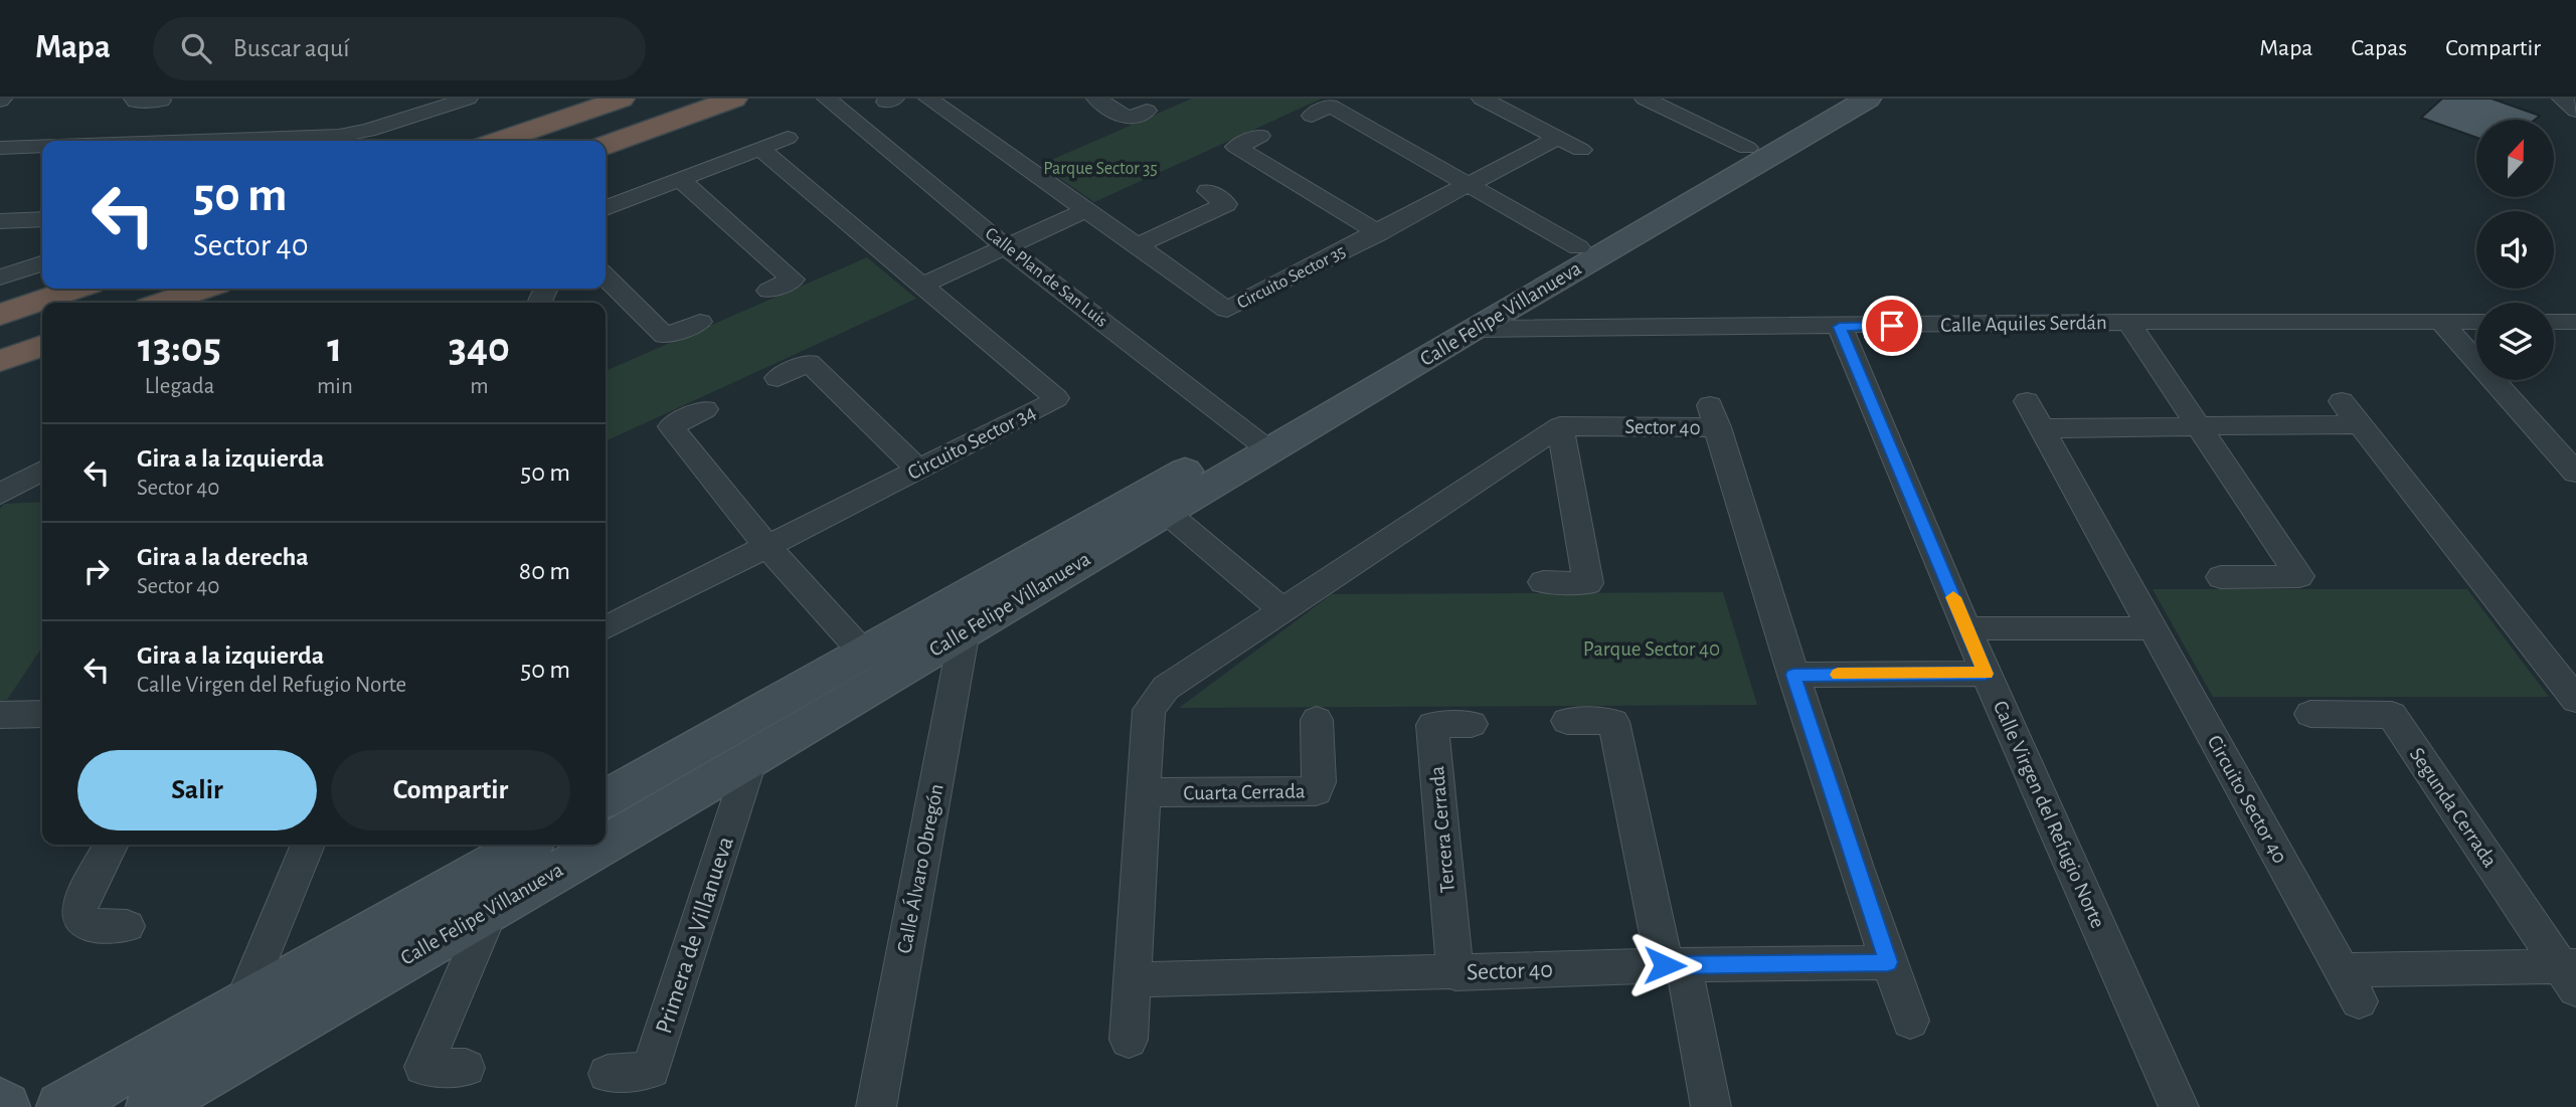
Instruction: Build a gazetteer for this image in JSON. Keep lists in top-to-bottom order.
{
  "streets": {
    "main road": ["Calle Felipe Villanueva"],
    "street": [
      "Calle Plan de San Luis",
      "Circuito Sector 35",
      "Calle Aquiles Serdán",
      "Sector 40",
      "Circuito Sector 34",
      "Cuarta Cerrada",
      "Circuito Sector 40",
      "Segunda Cerrada",
      "Calle Virgen del Refugio Norte",
      "Tercera Cerrada",
      "Calle Álvaro Obregón",
      "Primera de Villanueva"
    ]
  },
  "crossings": [
    ["Calle Plan de San Luis", "Calle Felipe Villanueva"],
    ["Calle Felipe Villanueva", "Calle Aquiles Serdán"],
    ["Calle Felipe Villanueva", "Calle Álvaro Obregón"],
    ["Calle Felipe Villanueva", "Primera de Villanueva"],
    ["Calle Aquiles Serdán", "Calle Virgen del Refugio Norte"],
    ["Sector 40", "Tercera Cerrada"],
    ["Circuito Sector 40", "Segunda Cerrada"]
  ],
  "parks": ["Parque Sector 35", "Parque Sector 40"],
  "north": "top",
  "page": {
    "header": "Mapa",
    "search": "Buscar aquí",
    "nav": ["Mapa", "Capas", "Compartir"],
    "turn": ["50 m", "Sector 40"],
    "eta": [
      "13:05",
      "Llegada",
      "1",
      "min",
      "340",
      "m"
    ],
    "list": [
      {
        "name": "Gira a la izquierda",
        "note": "Sector 40",
        "value": "50 m"
      },
      {
        "name": "Gira a la derecha",
        "note": "Sector 40",
        "value": "80 m"
      },
      {
        "name": "Gira a la izquierda",
        "note": "Calle Virgen del Refugio Norte",
        "value": "50 m"
      }
    ],
    "buttons": ["Salir", "Compartir"]
  }
}
